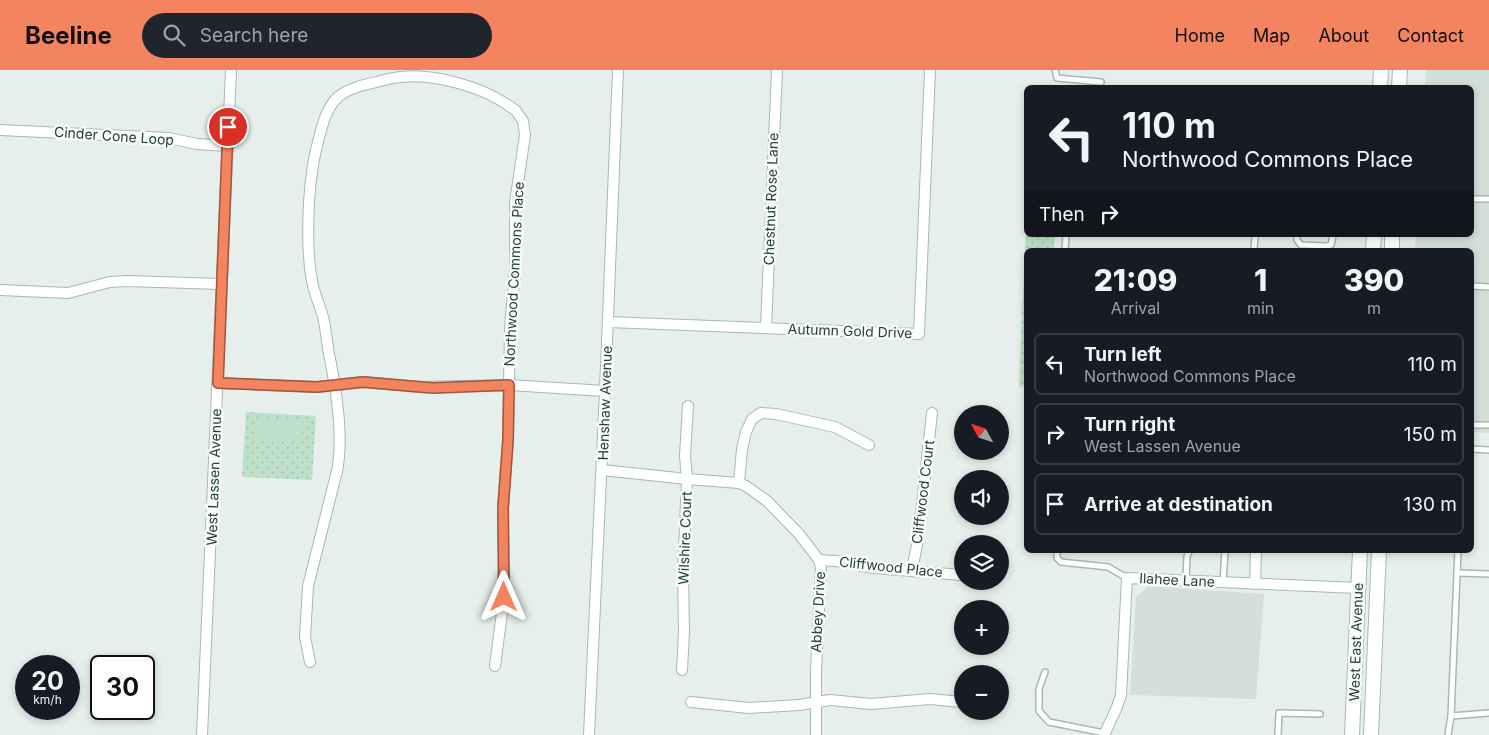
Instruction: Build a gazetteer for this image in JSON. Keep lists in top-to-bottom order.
{
  "streets": {
    "main road": ["West East Avenue"],
    "street": [
      "Cinder Cone Loop",
      "Chestnut Rose Lane",
      "Northwood Commons Place",
      "Autumn Gold Drive",
      "Henshaw Avenue",
      "West Lassen Avenue",
      "Cliffwood Court",
      "Wilshire Court",
      "Cliffwood Place",
      "Ilahee Lane",
      "Abbey Drive"
    ]
  },
  "crossings": [
    ["Cinder Cone Loop", "West Lassen Avenue"],
    ["Chestnut Rose Lane", "Autumn Gold Drive"],
    ["Northwood Commons Place", "Henshaw Avenue"],
    ["Northwood Commons Place", "West Lassen Avenue"],
    ["Autumn Gold Drive", "Henshaw Avenue"],
    ["Henshaw Avenue", "Abbey Drive"],
    ["Cliffwood Court", "Cliffwood Place"],
    ["Wilshire Court", "Abbey Drive"],
    ["Cliffwood Place", "Abbey Drive"],
    ["Ilahee Lane", "West East Avenue"]
  ],
  "north": "top left",
  "page": {
    "header": "Beeline",
    "search": "Search here",
    "nav": [
      "Home",
      "Map",
      "About",
      "Contact"
    ],
    "turn": ["110 m", "Northwood Commons Place"],
    "then": "Then",
    "eta": [
      "21:09",
      "Arrival",
      "1",
      "min",
      "390",
      "m"
    ],
    "list": [
      {
        "name": "Turn left",
        "note": "Northwood Commons Place",
        "value": "110 m"
      },
      {
        "name": "Turn right",
        "note": "West Lassen Avenue",
        "value": "150 m"
      },
      {
        "name": "Arrive at destination",
        "value": "130 m"
      }
    ],
    "map_buttons": ["+", "−"],
    "speed": "20 km/h",
    "limit": "30"
  }
}
